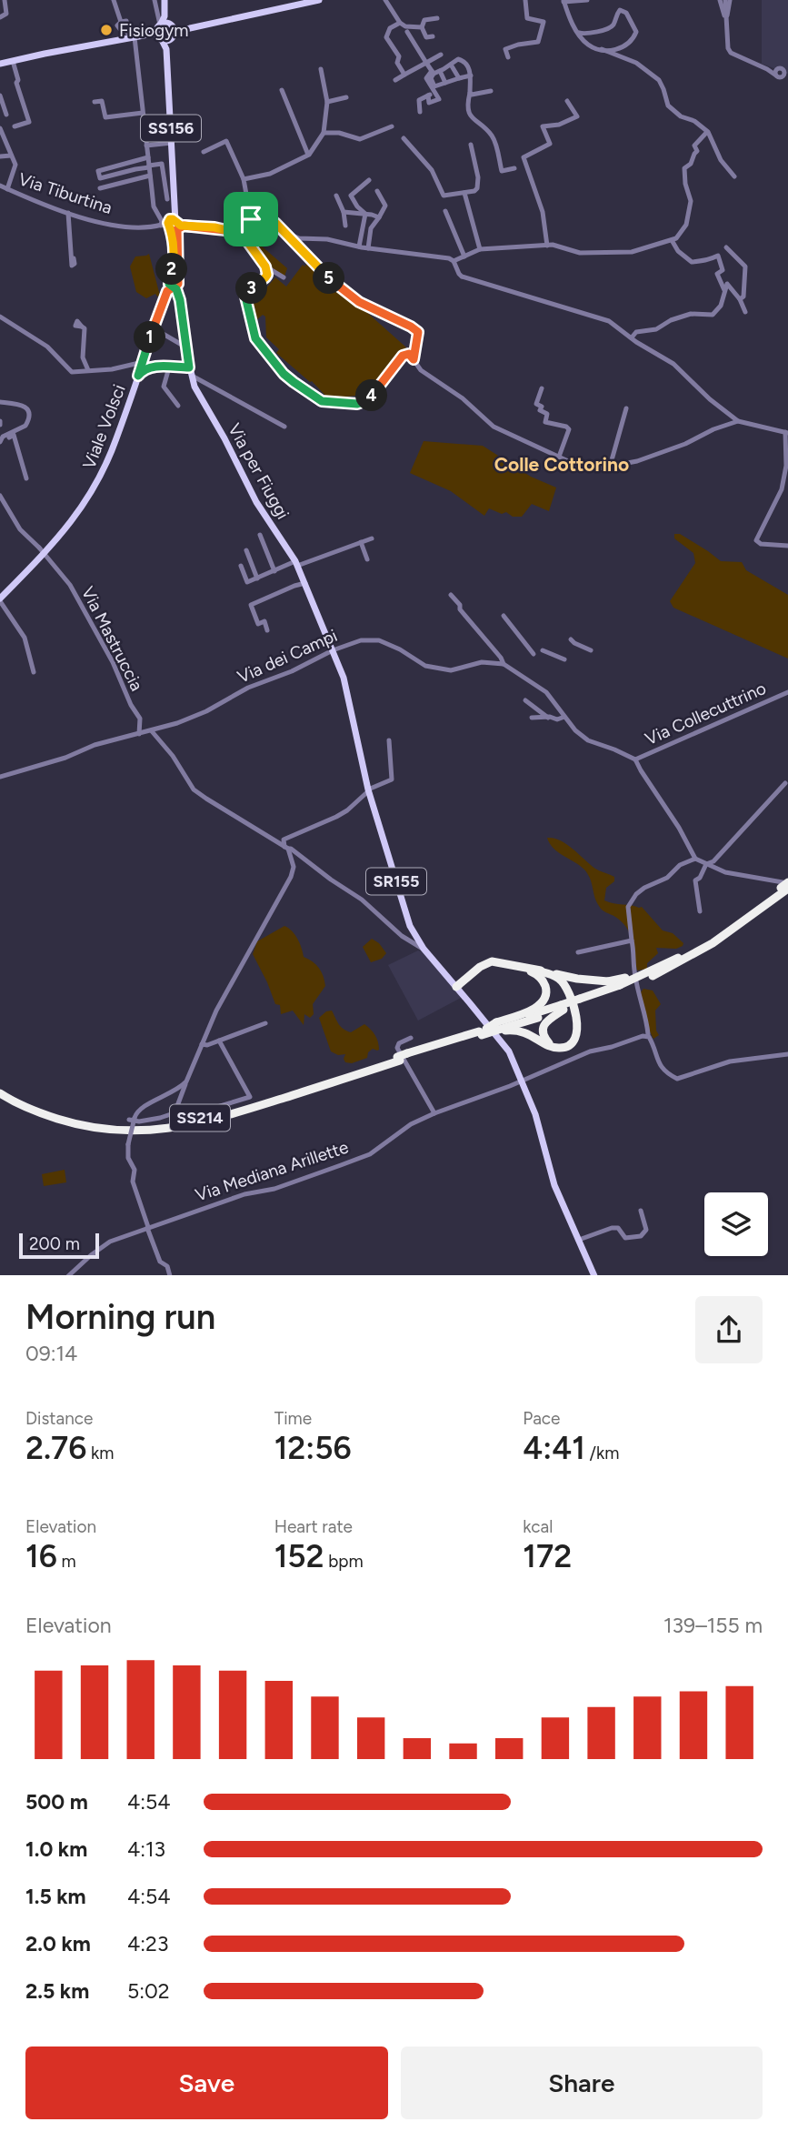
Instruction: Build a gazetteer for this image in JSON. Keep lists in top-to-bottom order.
{
  "streets": {
    "highway": ["SS214"],
    "main road": [
      "SS156",
      "Viale Volsci",
      "Via per Fiuggi",
      "SR155"
    ],
    "street": [
      "Via Tiburtina",
      "Via Mastruccia",
      "Via dei Campi",
      "Via Collecuttrino",
      "Via Mediana Arillette"
    ]
  },
  "crossings": [
    ["SS156", "Via Tiburtina"],
    ["SS156", "Viale Volsci"],
    ["Via Tiburtina", "Viale Volsci"],
    ["Viale Volsci", "Via per Fiuggi"],
    ["Viale Volsci", "Via Mastruccia"],
    ["Via per Fiuggi", "Via dei Campi"],
    ["Via per Fiuggi", "SR155"],
    ["Via Mastruccia", "Via dei Campi"],
    ["Via dei Campi", "SR155"],
    ["SR155", "Via Mediana Arillette"]
  ],
  "districts": ["Colle Cottorino"],
  "places": ["Fisiogym"],
  "scale_bar": "200 m",
  "page": {
    "pins": [
      "2",
      "5",
      "3",
      "1",
      "4"
    ],
    "scale": "200 m",
    "heading": ["Morning run", "09:14"],
    "stats": [
      ["Distance", "2.76 km"],
      ["Time", "12:56"],
      ["Pace", "4:41 /km"],
      ["Elevation", "16 m"],
      ["Heart rate", "152 bpm"],
      ["kcal", "172"]
    ],
    "chart": ["Elevation", "139–155 m"],
    "list": [
      {
        "name": "500 m",
        "note": "4:54"
      },
      {
        "name": "1.0 km",
        "note": "4:13"
      },
      {
        "name": "1.5 km",
        "note": "4:54"
      },
      {
        "name": "2.0 km",
        "note": "4:23"
      },
      {
        "name": "2.5 km",
        "note": "5:02"
      }
    ],
    "buttons": ["Save", "Share"]
  }
}
